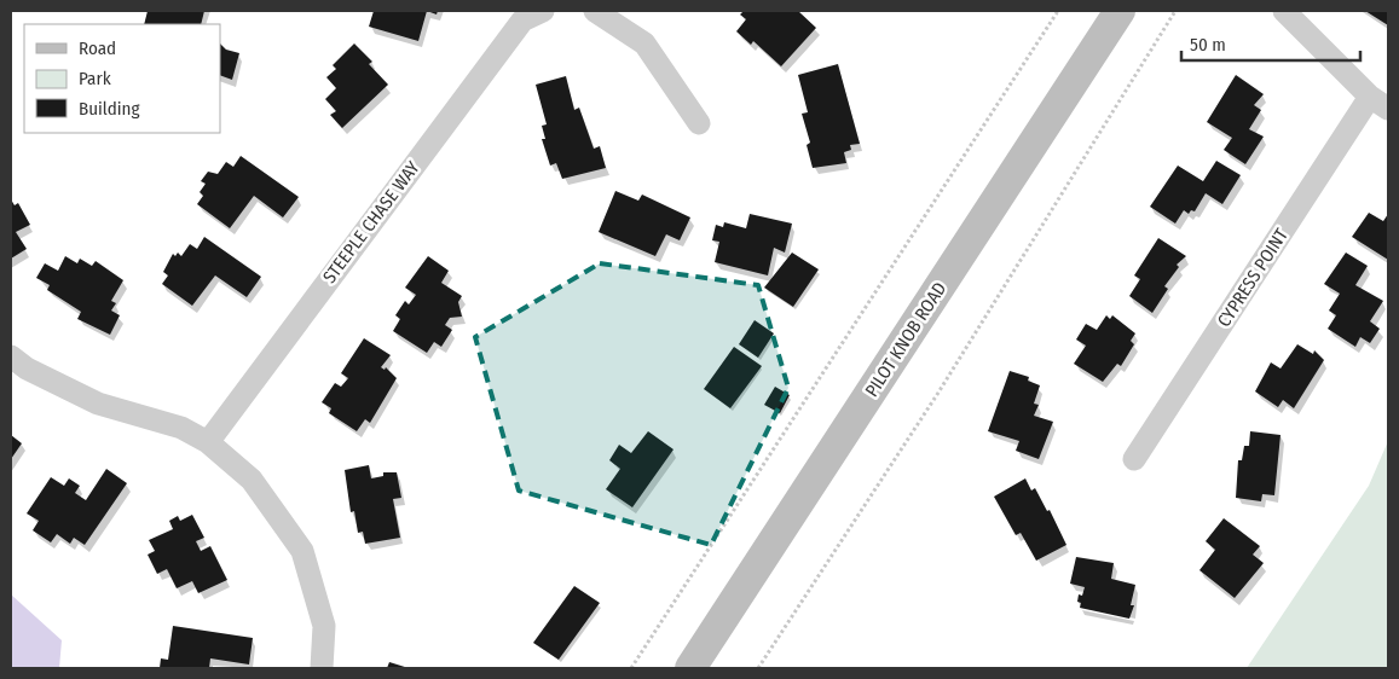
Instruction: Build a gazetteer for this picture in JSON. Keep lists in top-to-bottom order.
{
  "streets": {
    "main road": ["PILOT KNOB ROAD"],
    "street": ["STEEPLE CHASE WAY", "CYPRESS POINT"]
  },
  "legend": ["Road", "Park", "Building"],
  "scale_bar": "50 m"
}
